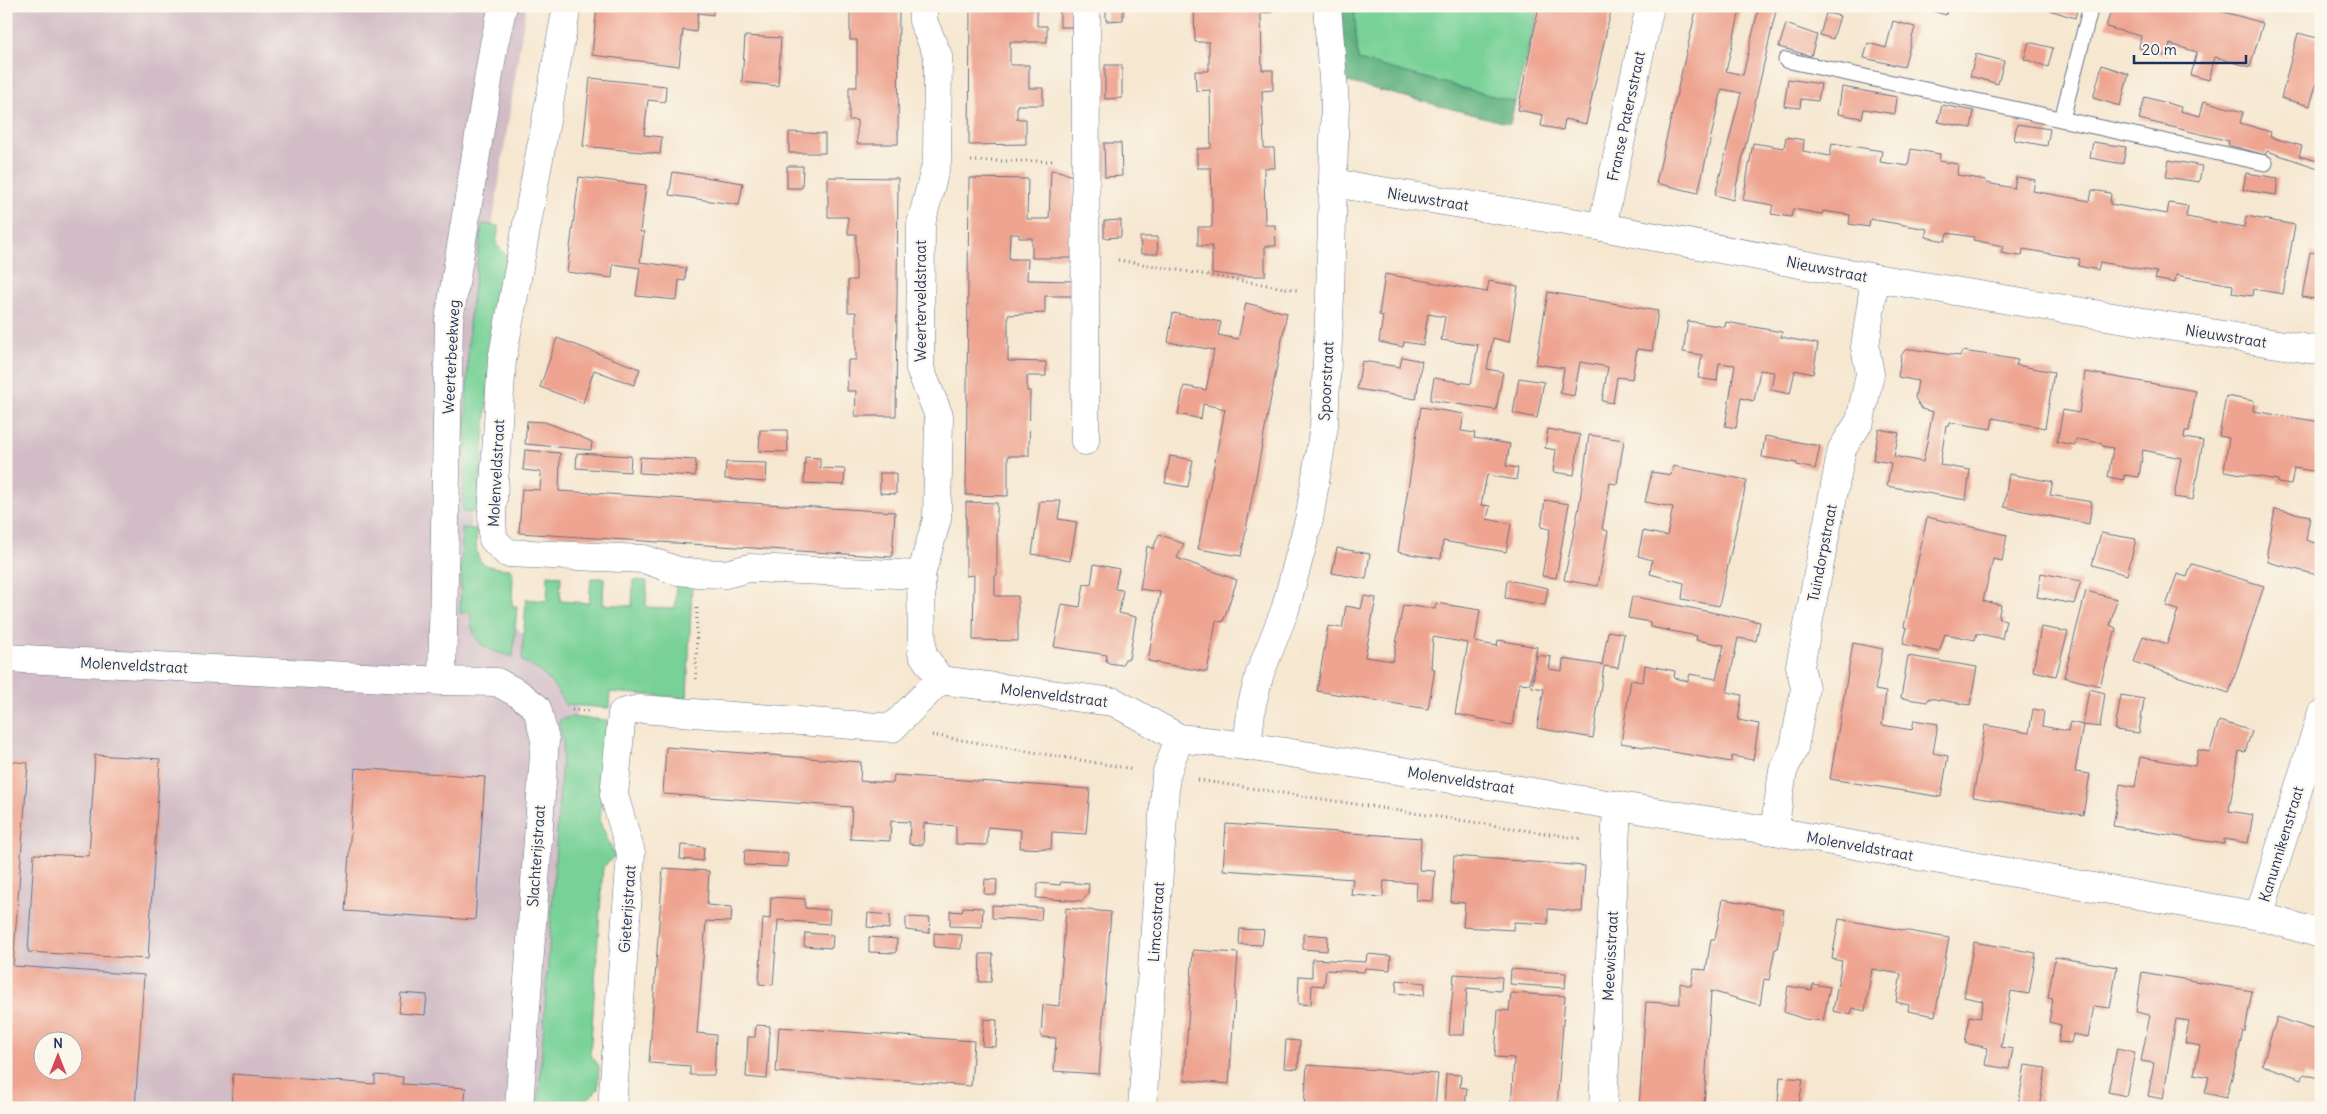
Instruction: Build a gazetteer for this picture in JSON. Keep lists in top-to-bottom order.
{
  "streets": {
    "street": [
      "Franse Patersstraat",
      "Nieuwstraat",
      "Weerterveldstraat",
      "Weerterbeekweg",
      "Spoorstraat",
      "Molenveldstraat",
      "Tuindorpstraat",
      "Kanunnikenstraat",
      "Slachterijstraat",
      "Gieterijstraat",
      "Limcostraat",
      "Meewisstraat"
    ]
  },
  "crossings": [
    ["Franse Patersstraat", "Nieuwstraat"],
    ["Nieuwstraat", "Spoorstraat"],
    ["Nieuwstraat", "Tuindorpstraat"],
    ["Weerterveldstraat", "Molenveldstraat"],
    ["Weerterbeekweg", "Molenveldstraat"],
    ["Spoorstraat", "Molenveldstraat"],
    ["Molenveldstraat", "Tuindorpstraat"],
    ["Molenveldstraat", "Kanunnikenstraat"],
    ["Molenveldstraat", "Limcostraat"],
    ["Molenveldstraat", "Meewisstraat"]
  ],
  "scale_bar": "20 m",
  "north": "top"
}
